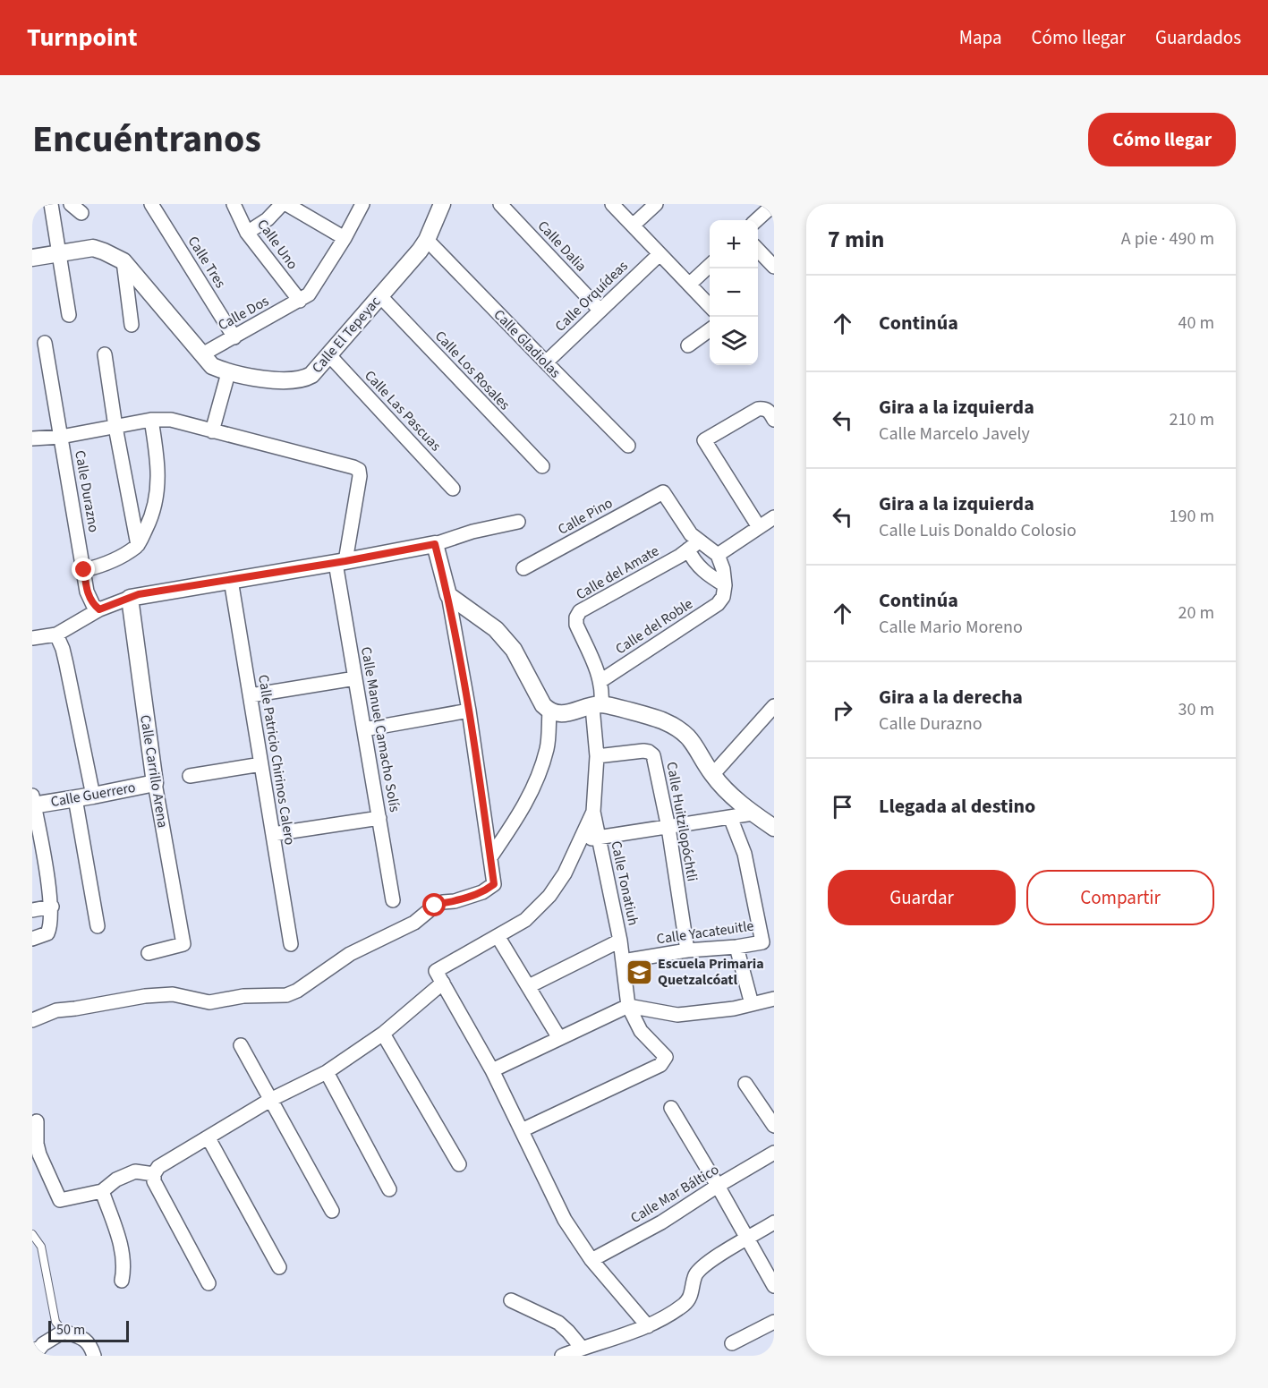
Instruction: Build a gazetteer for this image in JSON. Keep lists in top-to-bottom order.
{
  "streets": {
    "street": [
      "Calle Uno",
      "Calle Dalia",
      "Calle Tres",
      "Calle Orquídeas",
      "Calle Dos",
      "Calle El Tepeyac",
      "Calle Gladiolas",
      "Calle Los Rosales",
      "Calle Las Pascuas",
      "Calle Durazno",
      "Calle Pino",
      "Calle del Amate",
      "Calle del Roble",
      "Calle Manuel Camacho Solís",
      "Calle Patricio Chirinos Calero",
      "Calle Carrillo Arena",
      "Calle Guerrero",
      "Calle Huitzilopóchtli",
      "Calle Tonatiuh",
      "Calle Yacateuitle",
      "Calle Mar Báltico"
    ]
  },
  "crossings": [
    ["Calle Uno", "Calle Dos"],
    ["Calle Dalia", "Calle Orquídeas"],
    ["Calle Tres", "Calle Dos"],
    ["Calle Orquídeas", "Calle Gladiolas"],
    ["Calle El Tepeyac", "Calle Gladiolas"],
    ["Calle El Tepeyac", "Calle Los Rosales"],
    ["Calle El Tepeyac", "Calle Las Pascuas"],
    ["Calle Pino", "Calle del Amate"],
    ["Calle del Amate", "Calle del Roble"],
    ["Calle del Amate", "Calle Huitzilopóchtli"],
    ["Calle del Amate", "Calle Tonatiuh"],
    ["Calle Carrillo Arena", "Calle Guerrero"],
    ["Calle Huitzilopóchtli", "Calle Yacateuitle"],
    ["Calle Tonatiuh", "Calle Yacateuitle"]
  ],
  "places": {
    "school or university": ["Escuela Primaria Quetzalcóatl"]
  },
  "scale_bar": "50 m",
  "page": {
    "header": "Turnpoint",
    "nav": ["Mapa", "Cómo llegar", "Guardados"],
    "title": "Encuéntranos",
    "buttons": [
      "Cómo llegar",
      ["Guardar", "Compartir"]
    ],
    "heading": ["7 min", "A pie · 490 m"],
    "map_buttons": ["+", "−"],
    "list": [
      ["Continúa", "40 m"],
      ["Gira a la izquierda", "Calle Marcelo Javely", "210 m"],
      ["Gira a la izquierda", "Calle Luis Donaldo Colosio", "190 m"],
      ["Continúa", "Calle Mario Moreno", "20 m"],
      ["Gira a la derecha", "Calle Durazno", "30 m"],
      "Llegada al destino"
    ],
    "scale": "50 m"
  }
}
